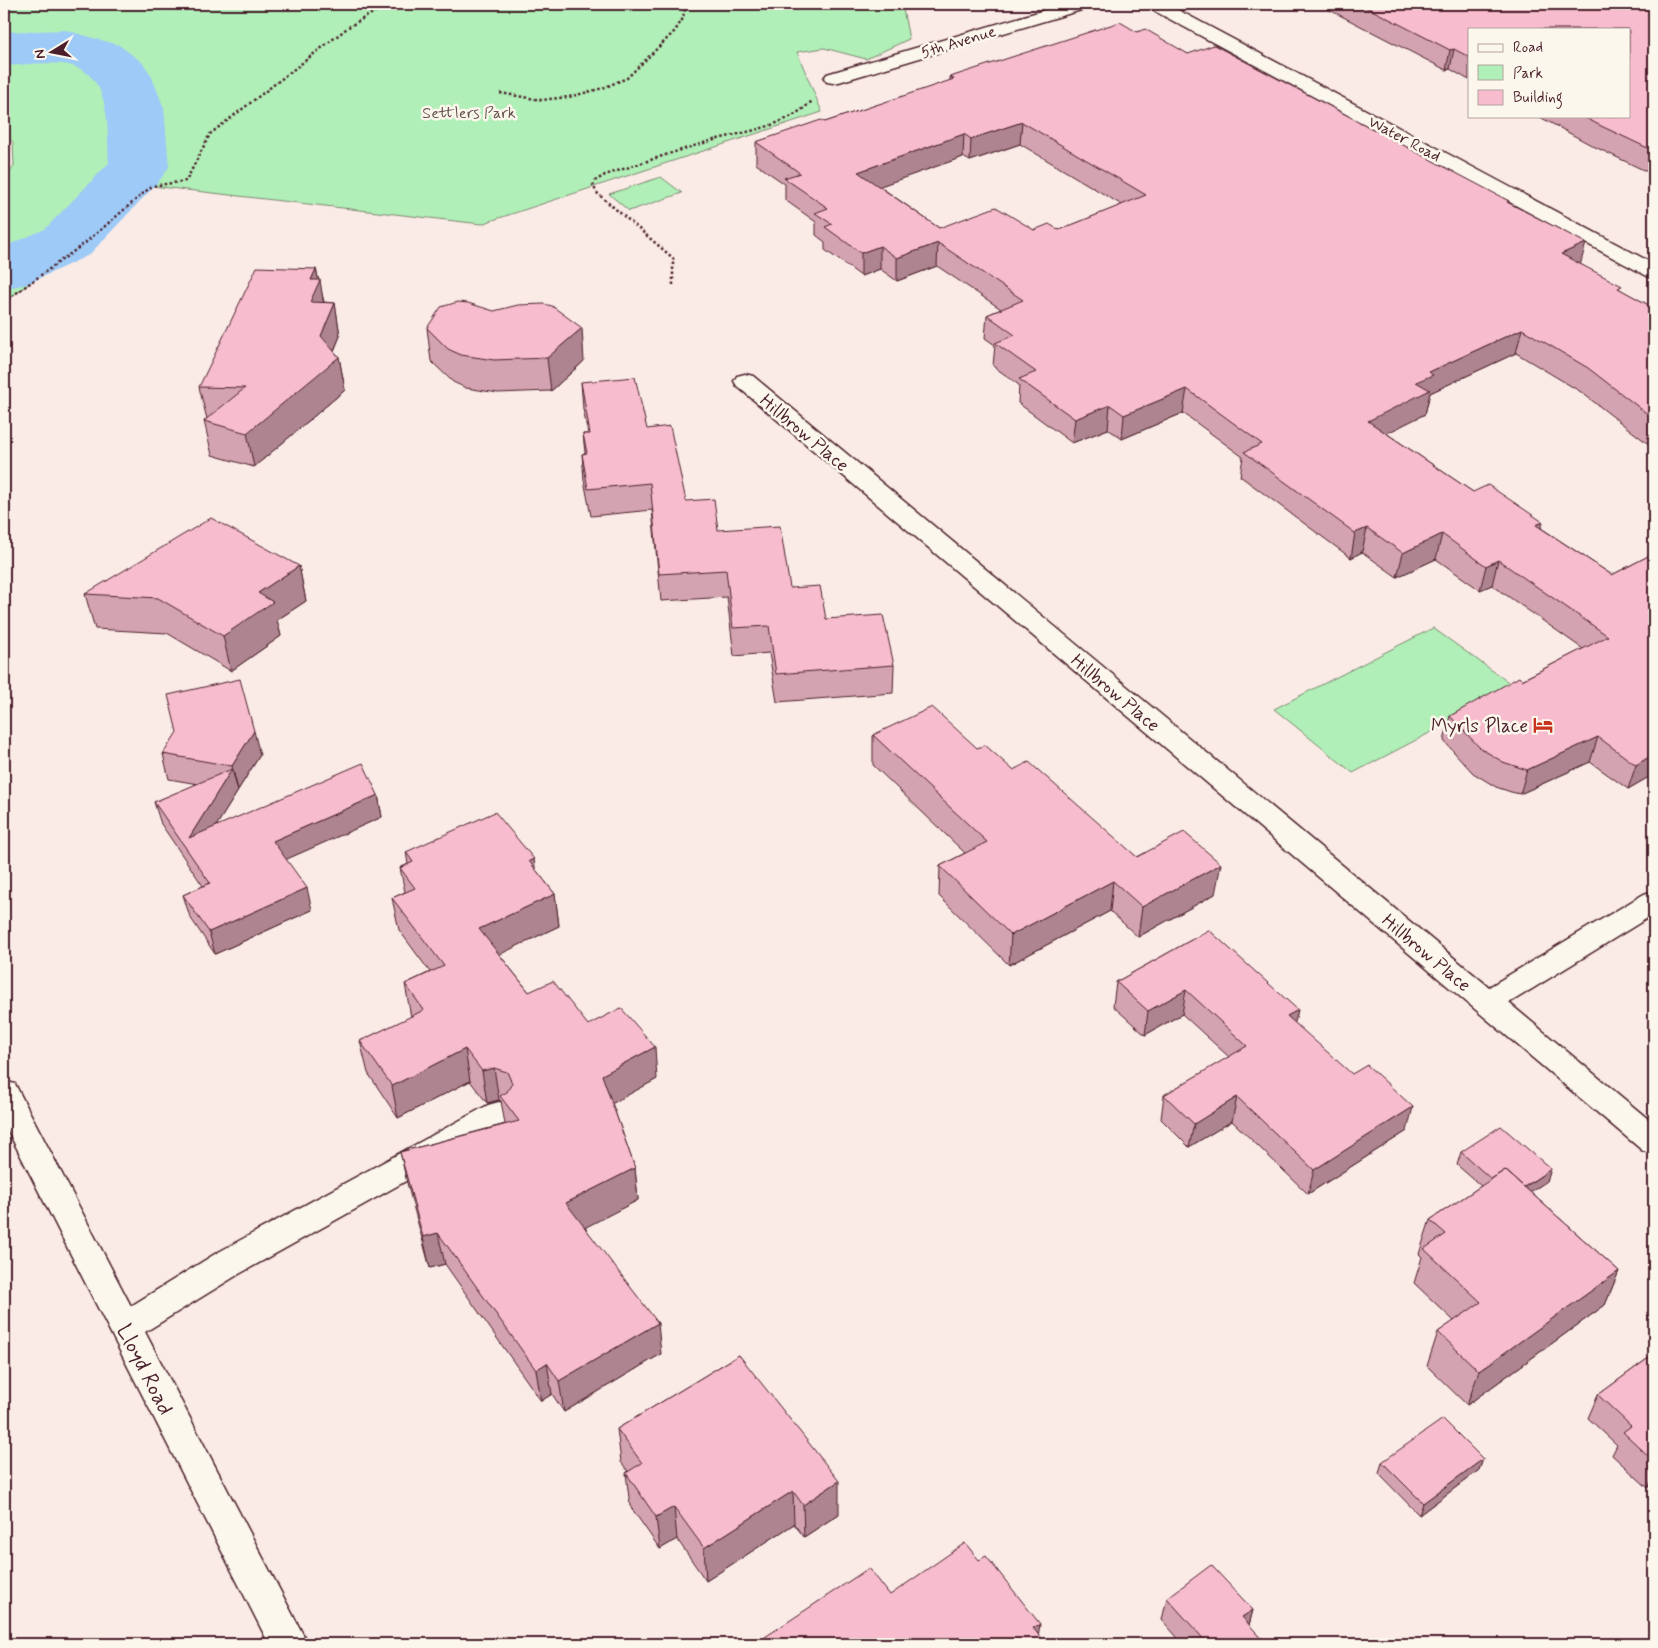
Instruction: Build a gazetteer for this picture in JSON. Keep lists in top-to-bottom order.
{
  "streets": {
    "street": [
      "5th Avenue",
      "Water Road",
      "Hillbrow Place",
      "Lloyd Road"
    ]
  },
  "parks": ["Settlers Park"],
  "places": {
    "hotel": ["Myrls Place"]
  },
  "legend": ["Road", "Park", "Building"],
  "north": "left"
}
